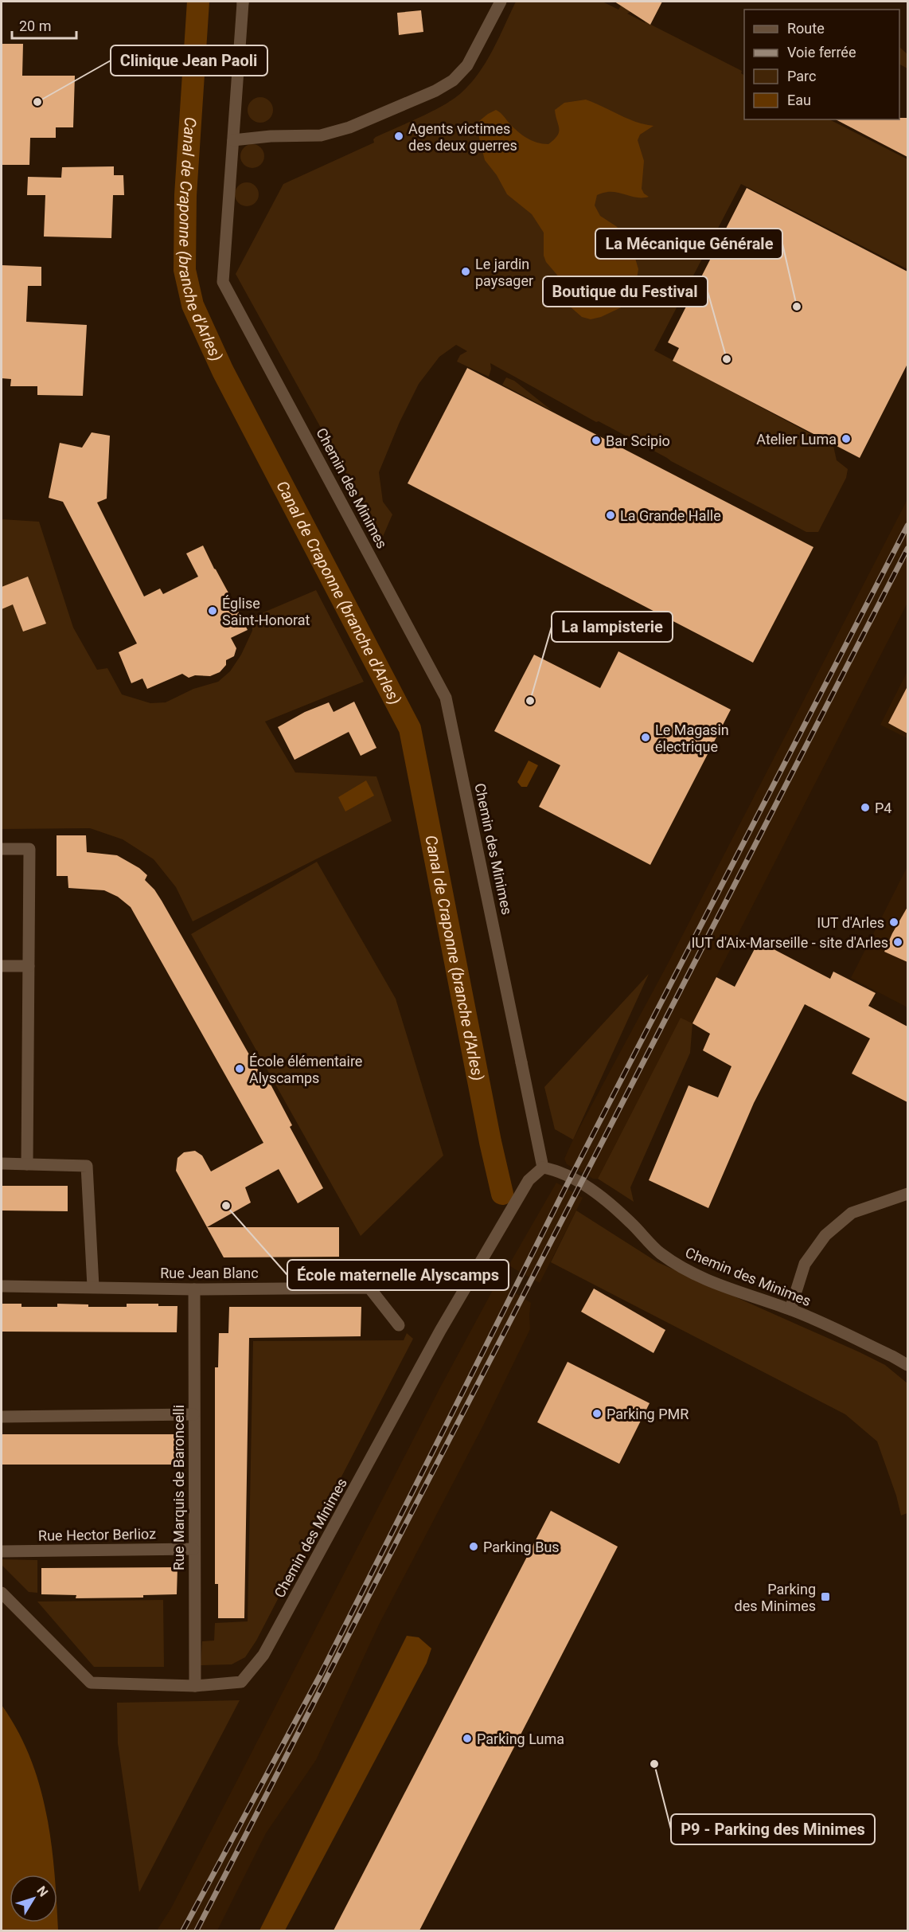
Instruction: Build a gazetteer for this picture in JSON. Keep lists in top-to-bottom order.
{
  "streets": {
    "street": [
      "Chemin des Minimes",
      "Rue Jean Blanc",
      "Rue Marquis de Baroncelli",
      "Rue Hector Berlioz"
    ]
  },
  "crossings": [
    ["Chemin des Minimes", "Rue Marquis de Baroncelli"],
    ["Rue Jean Blanc", "Rue Marquis de Baroncelli"],
    ["Rue Marquis de Baroncelli", "Rue Hector Berlioz"]
  ],
  "water": ["Canal de Craponne (branche d'Arles)"],
  "places": {
    "other": [
      "Clinique Jean Paoli",
      "Agents victimes des deux guerres",
      "Le jardin paysager",
      "La Mécanique Générale",
      "Boutique du Festival",
      "Atelier Luma",
      "Bar Scipio",
      "La Grande Halle",
      "Église Saint-Honorat",
      "La lampisterie",
      "Le Magasin électrique",
      "P4",
      "IUT d'Arles",
      "IUT d'Aix-Marseille - site d'Arles",
      "École élémentaire Alyscamps",
      "École maternelle Alyscamps",
      "Parking PMR",
      "Parking Bus",
      "Parking Luma",
      "P9 - Parking des Minimes"
    ],
    "transit": ["Parking des Minimes"]
  },
  "legend": [
    "Route",
    "Voie ferrée",
    "Parc",
    "Eau"
  ],
  "scale_bar": "20 m",
  "north": "top right"
}
